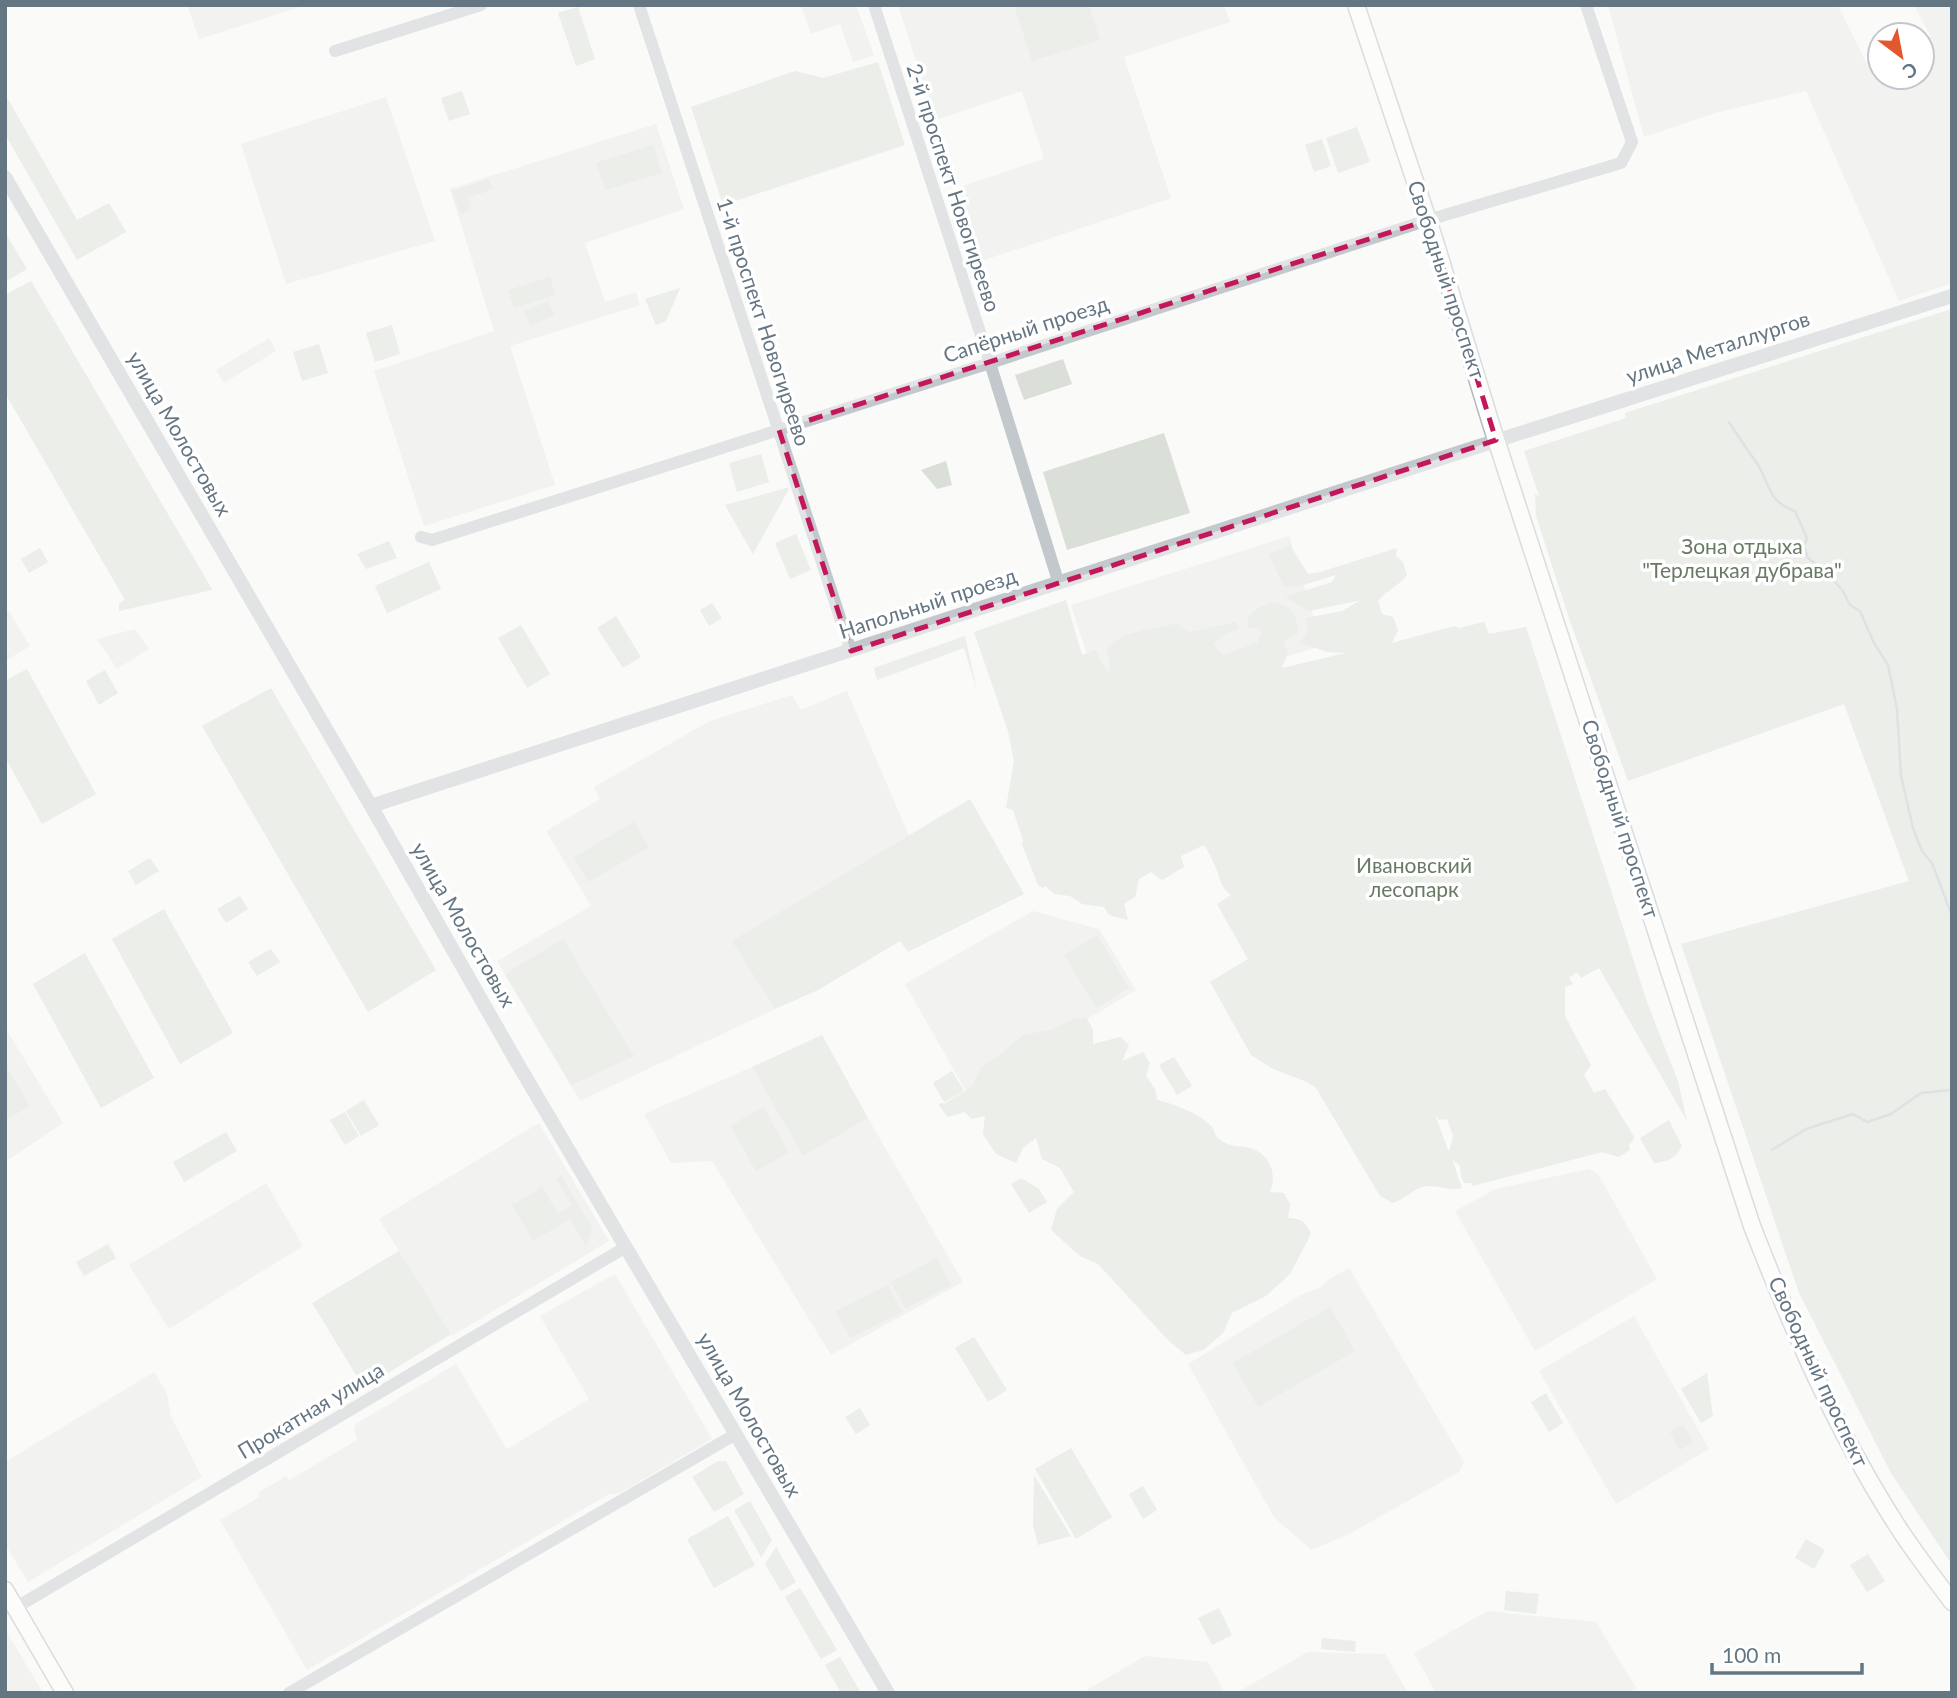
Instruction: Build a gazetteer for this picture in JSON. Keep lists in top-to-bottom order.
{
  "streets": {
    "main road": ["Свободный проспект"],
    "street": [
      "2-й проспект Новогиреево",
      "1-й проспект Новогиреево",
      "Сапёрный проезд",
      "улица Металлургов",
      "улица Молостовых",
      "Напольный проезд",
      "Прокатная улица"
    ]
  },
  "crossings": [
    ["2-й проспект Новогиреево", "Сапёрный проезд"],
    ["2-й проспект Новогиреево", "Напольный проезд"],
    ["Свободный проспект", "Сапёрный проезд"],
    ["Свободный проспект", "улица Металлургов"],
    ["Свободный проспект", "Напольный проезд"],
    ["1-й проспект Новогиреево", "Сапёрный проезд"],
    ["1-й проспект Новогиреево", "Напольный проезд"],
    ["улица Металлургов", "Напольный проезд"],
    ["улица Молостовых", "Напольный проезд"],
    ["улица Молостовых", "Прокатная улица"]
  ],
  "parks": ["Зона отдыха \"Терлецкая дубрава\"", "Ивановский лесопарк"],
  "scale_bar": "100 m",
  "north": "bottom right"
}
